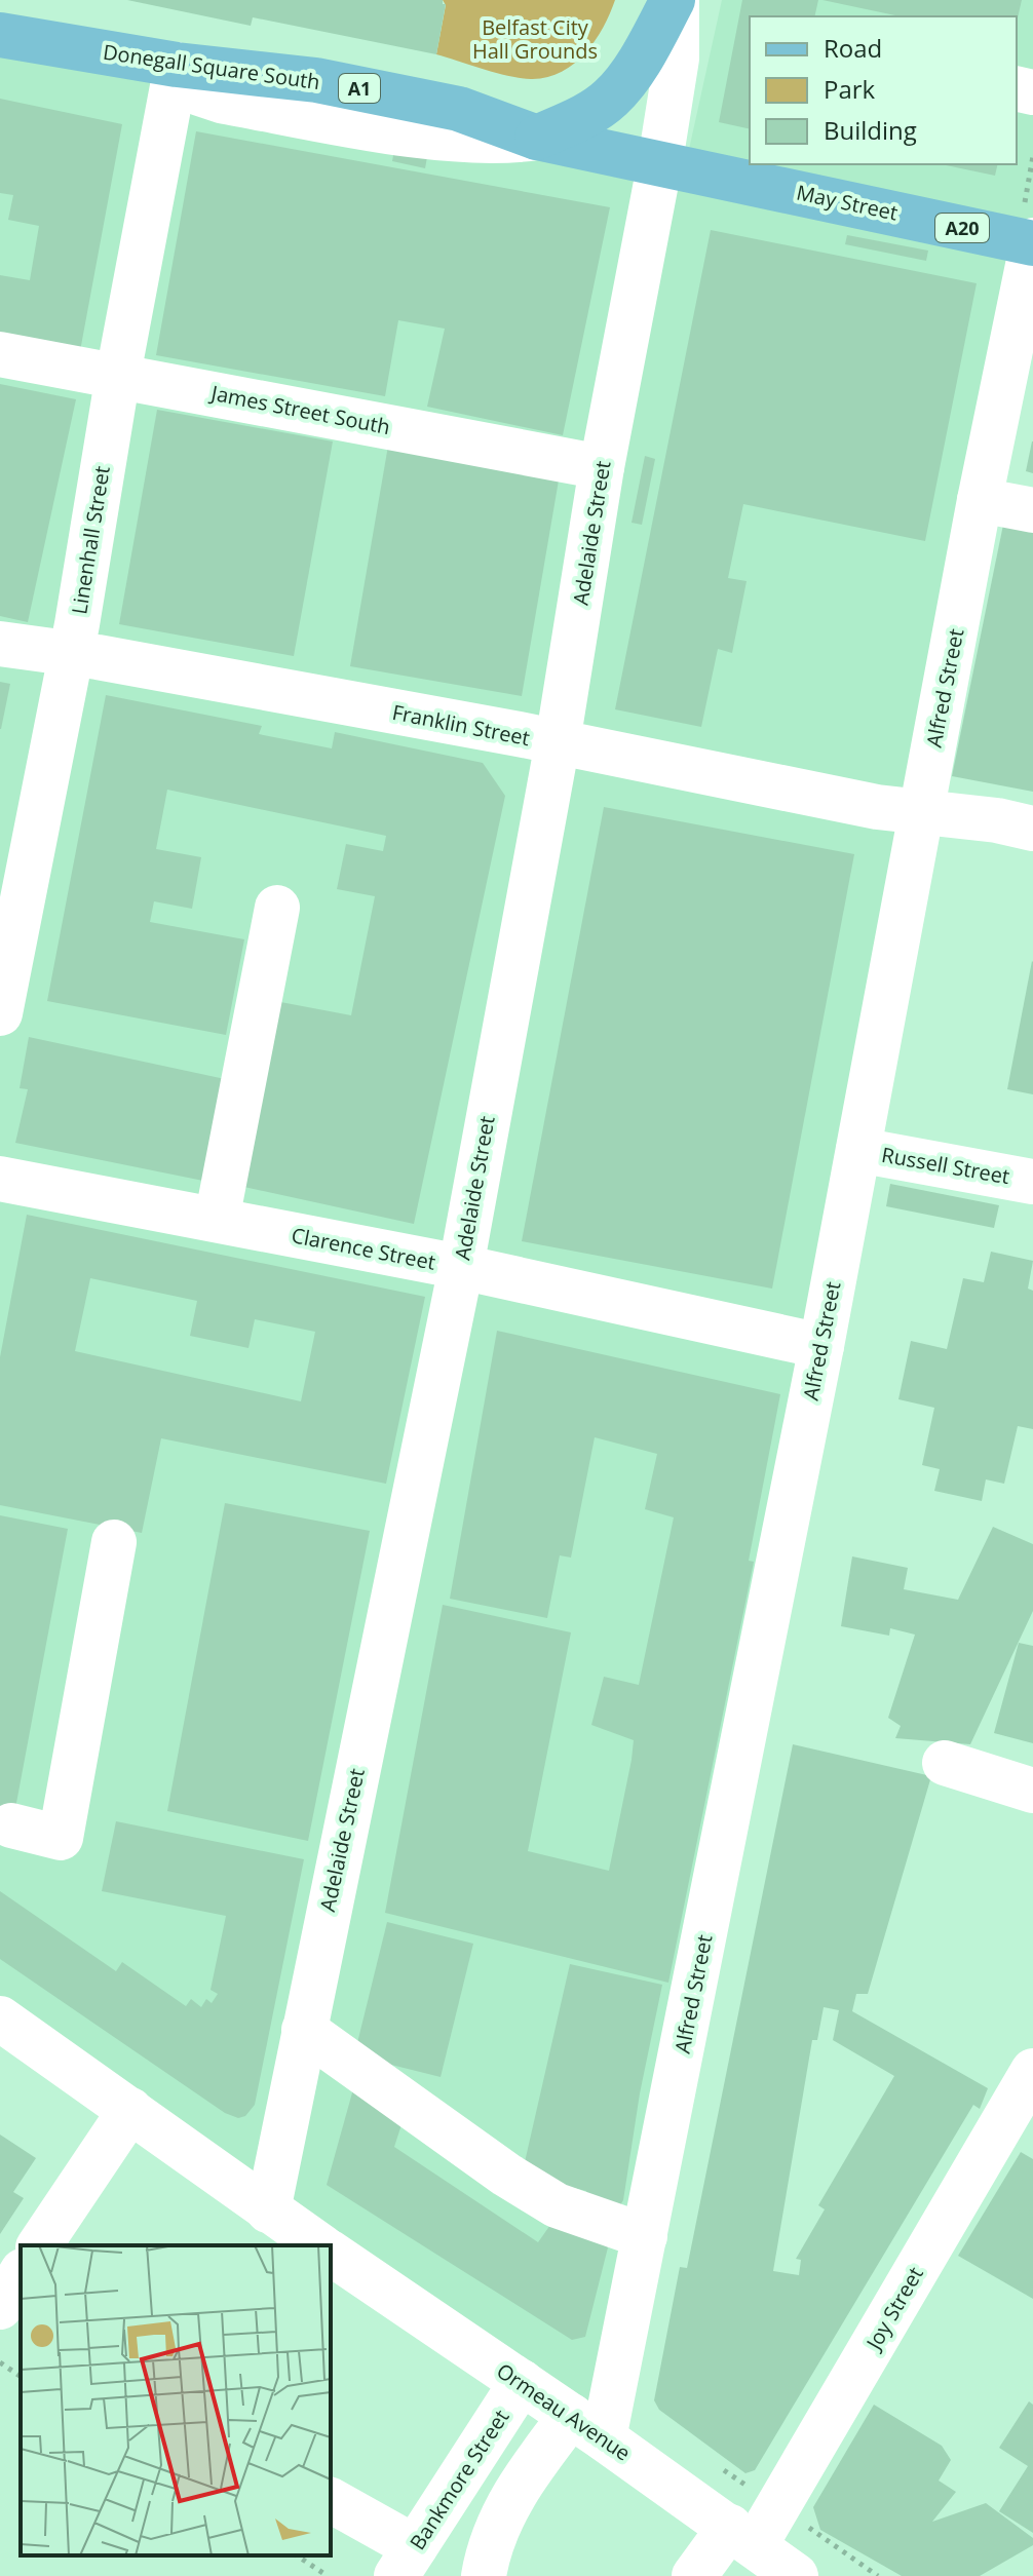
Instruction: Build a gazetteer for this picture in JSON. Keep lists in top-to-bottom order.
{
  "streets": {
    "main road": [
      "Donegall Square South",
      "A1",
      "May Street",
      "A20"
    ],
    "street": [
      "James Street South",
      "Adelaide Street",
      "Linenhall Street",
      "Alfred Street",
      "Franklin Street",
      "Russell Street",
      "Clarence Street",
      "Joy Street",
      "Ormeau Avenue",
      "Bankmore Street"
    ]
  },
  "crossings": [
    ["Donegall Square South", "May Street"],
    ["Donegall Square South", "Adelaide Street"],
    ["Donegall Square South", "Linenhall Street"],
    ["May Street", "Adelaide Street"],
    ["May Street", "Alfred Street"],
    ["James Street South", "Adelaide Street"],
    ["James Street South", "Linenhall Street"],
    ["Adelaide Street", "Franklin Street"],
    ["Adelaide Street", "Clarence Street"],
    ["Linenhall Street", "Franklin Street"],
    ["Alfred Street", "Franklin Street"],
    ["Alfred Street", "Russell Street"],
    ["Alfred Street", "Clarence Street"],
    ["Alfred Street", "Ormeau Avenue"],
    ["Joy Street", "Ormeau Avenue"],
    ["Ormeau Avenue", "Bankmore Street"]
  ],
  "parks": ["Belfast City Hall Grounds"],
  "legend": ["Road", "Park", "Building"]
}
